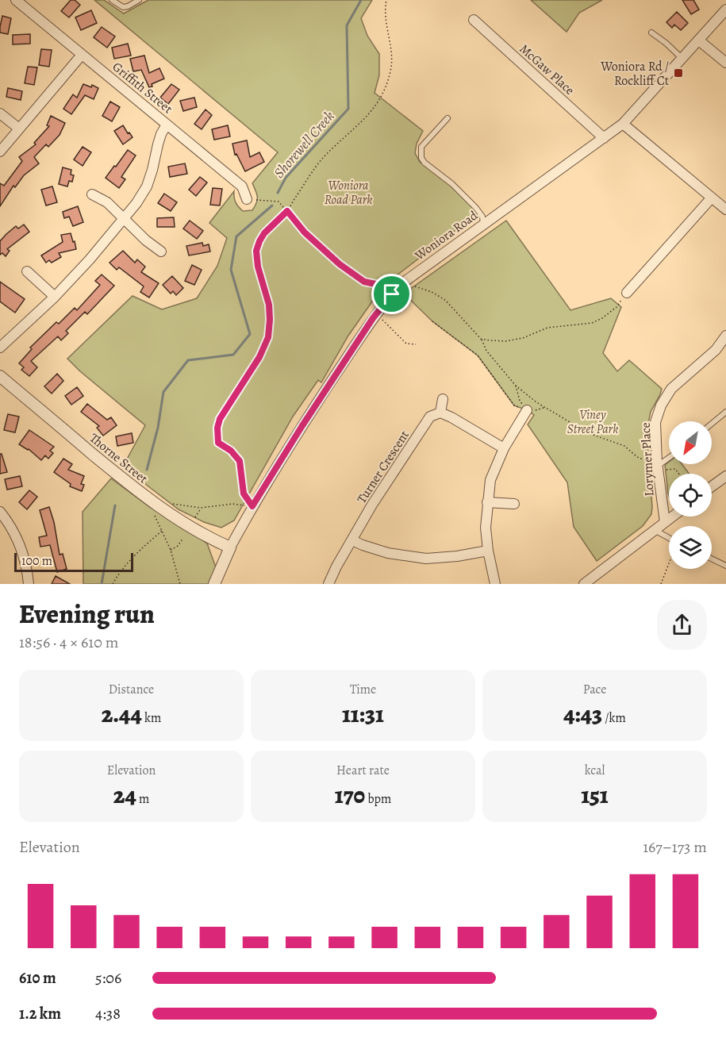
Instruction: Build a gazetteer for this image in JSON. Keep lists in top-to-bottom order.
{
  "streets": {
    "street": [
      "McGaw Place",
      "Griffith Street",
      "Woniora Road",
      "Thorne Street",
      "Lorymer Place",
      "Turner Crescent"
    ]
  },
  "crossings": [
    ["McGaw Place", "Woniora Road"],
    ["Woniora Road", "Thorne Street"]
  ],
  "water": ["Shorewell Creek"],
  "parks": ["Woniora Road Park", "Viney Street Park"],
  "places": {
    "transit": ["Woniora Rd / Rockliff Ct"]
  },
  "scale_bar": "100 m",
  "north": "bottom left",
  "page": {
    "scale": "100 m",
    "heading": ["Evening run", "18:56 · 4 × 610 m"],
    "stats": [
      ["Distance", "2.44 km"],
      ["Time", "11:31"],
      ["Pace", "4:43 /km"],
      ["Elevation", "24 m"],
      ["Heart rate", "170 bpm"],
      ["kcal", "151"]
    ],
    "chart": ["Elevation", "167–173 m"],
    "list": [
      {
        "name": "610 m",
        "note": "5:06"
      },
      {
        "name": "1.2 km",
        "note": "4:38"
      }
    ]
  }
}
